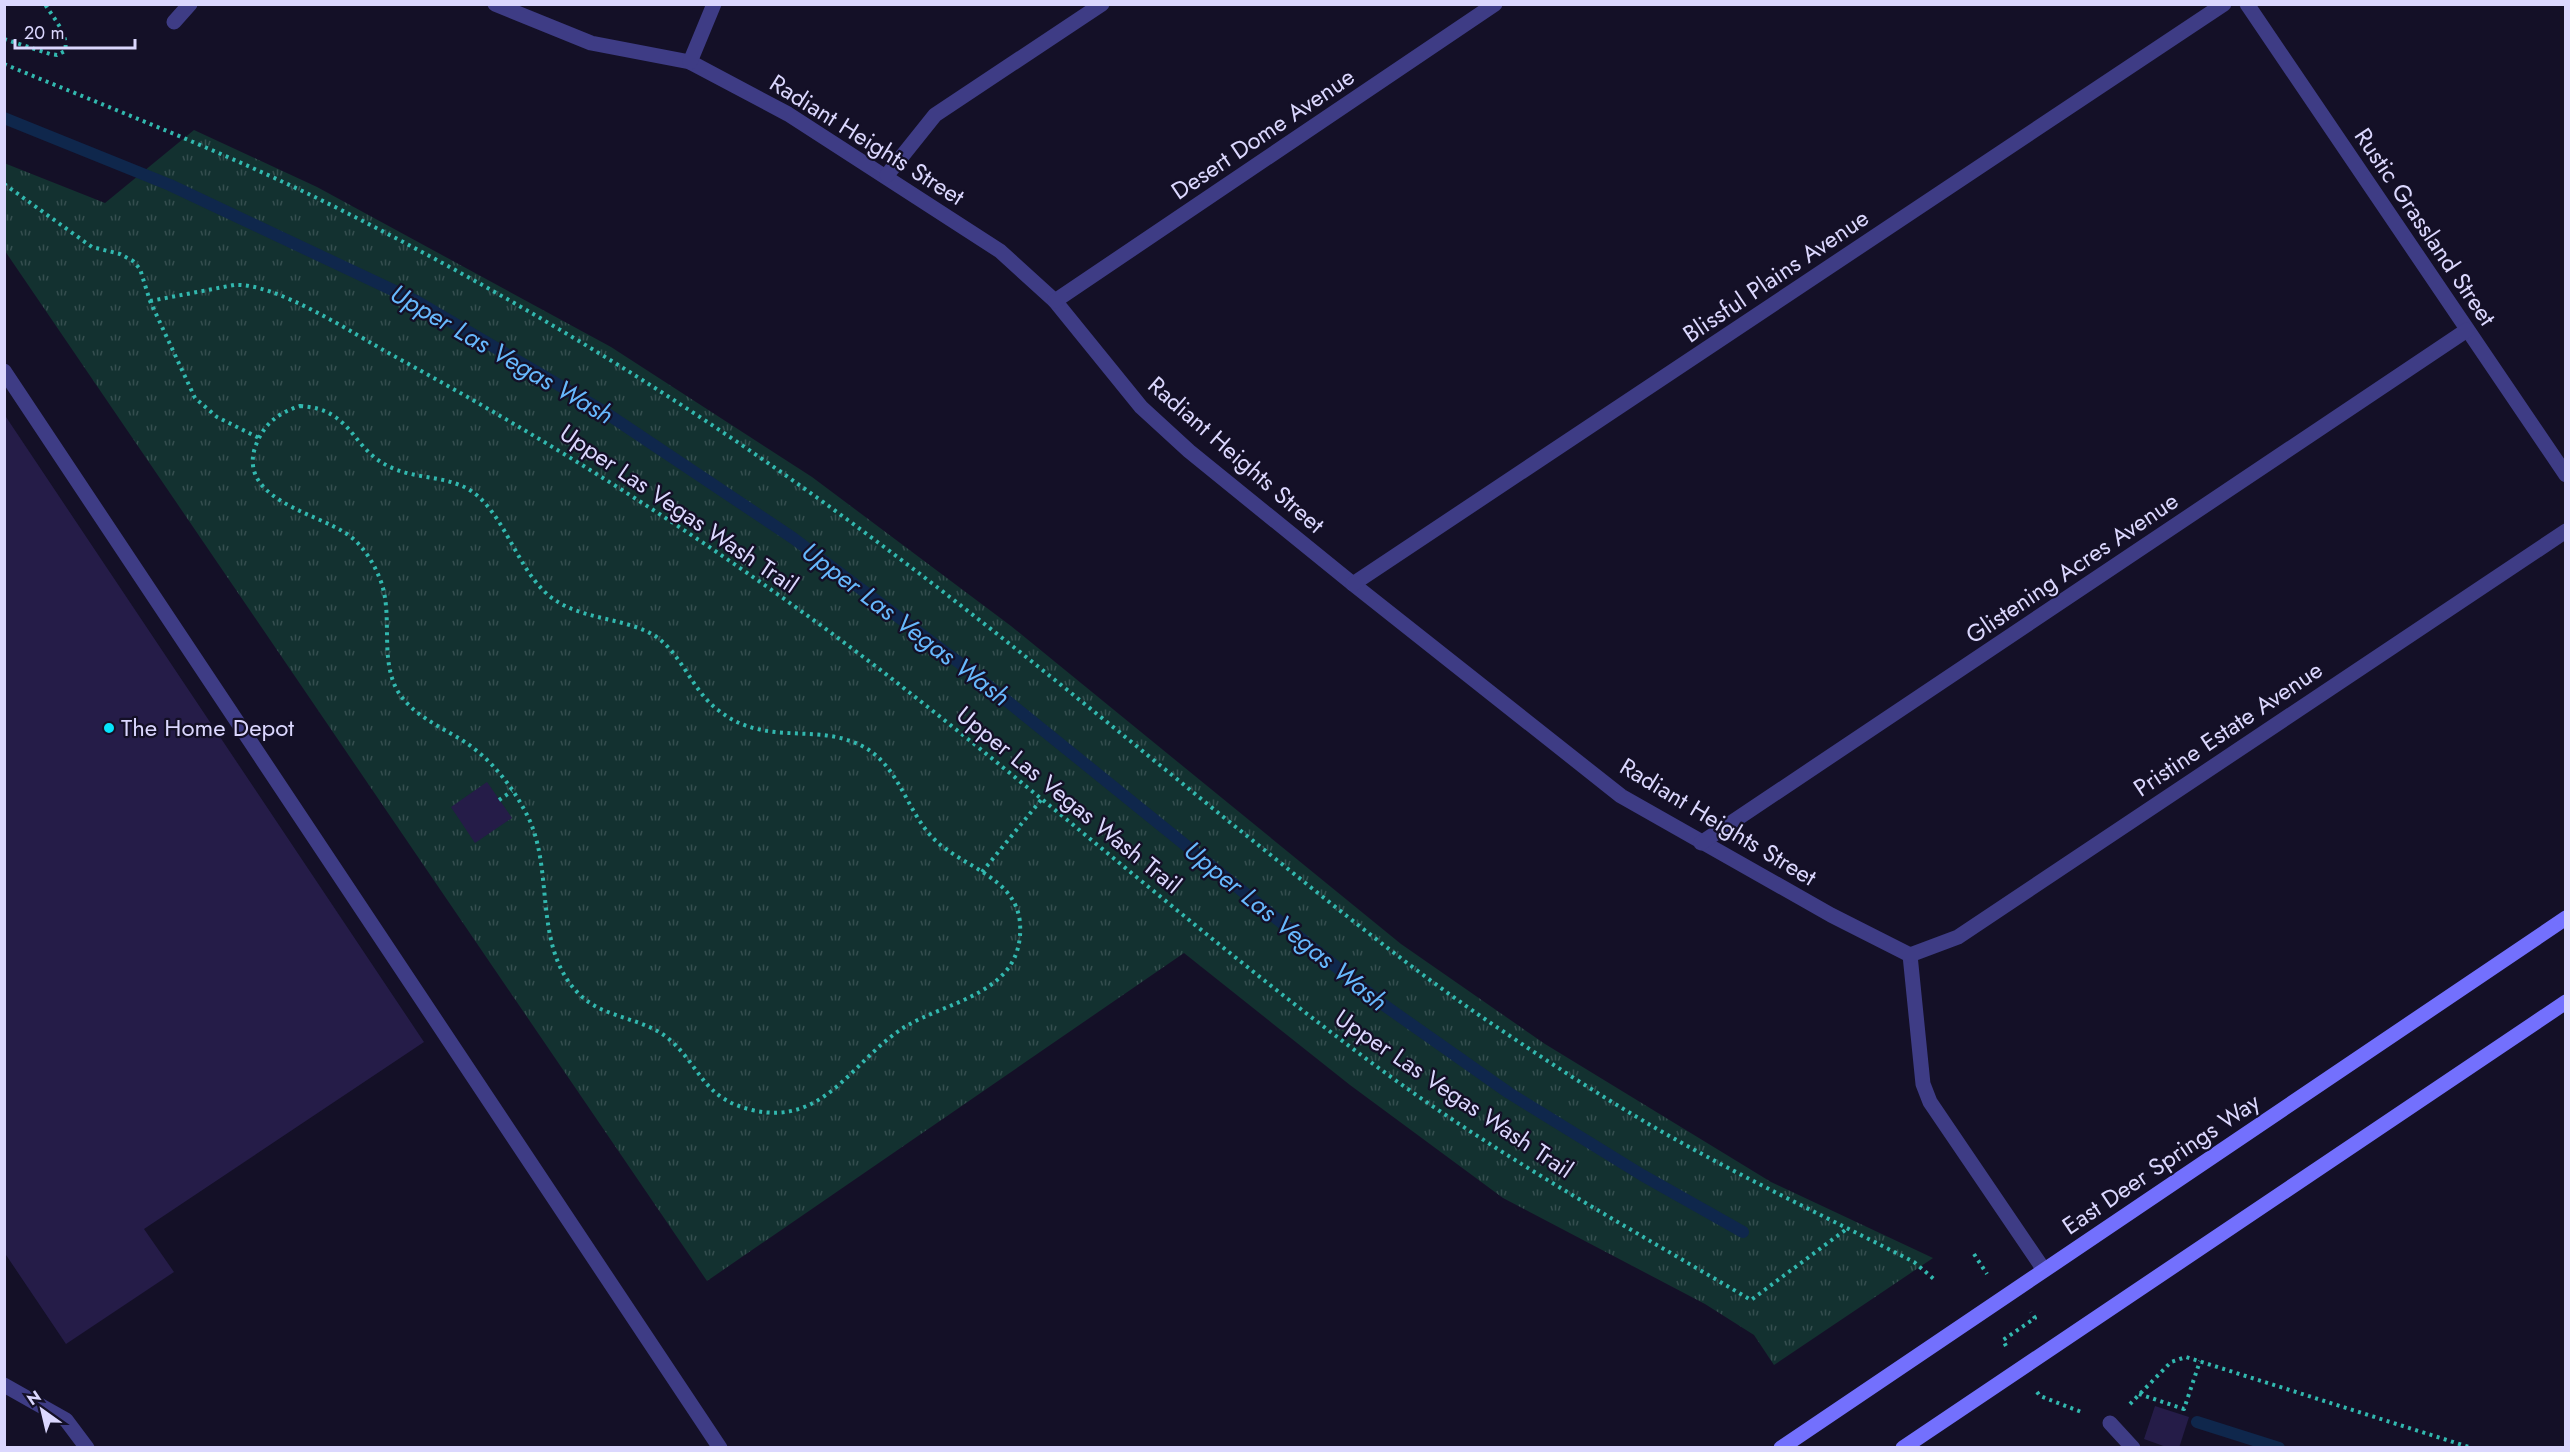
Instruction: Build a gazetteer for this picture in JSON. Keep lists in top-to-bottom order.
{
  "streets": {
    "street": [
      "Desert Dome Avenue",
      "Radiant Heights Street",
      "Rustic Grassland Street",
      "Blissful Plains Avenue",
      "Glistening Acres Avenue",
      "Pristine Estate Avenue",
      "East Deer Springs Way"
    ],
    "path": ["Upper Las Vegas Wash Trail"]
  },
  "crossings": [
    ["Desert Dome Avenue", "Radiant Heights Street"],
    ["Radiant Heights Street", "Blissful Plains Avenue"],
    ["Radiant Heights Street", "Glistening Acres Avenue"],
    ["Radiant Heights Street", "Pristine Estate Avenue"],
    ["Rustic Grassland Street", "Glistening Acres Avenue"]
  ],
  "water": ["Upper Las Vegas Wash"],
  "places": ["The Home Depot"],
  "scale_bar": "20 m",
  "north": "top left"
}
